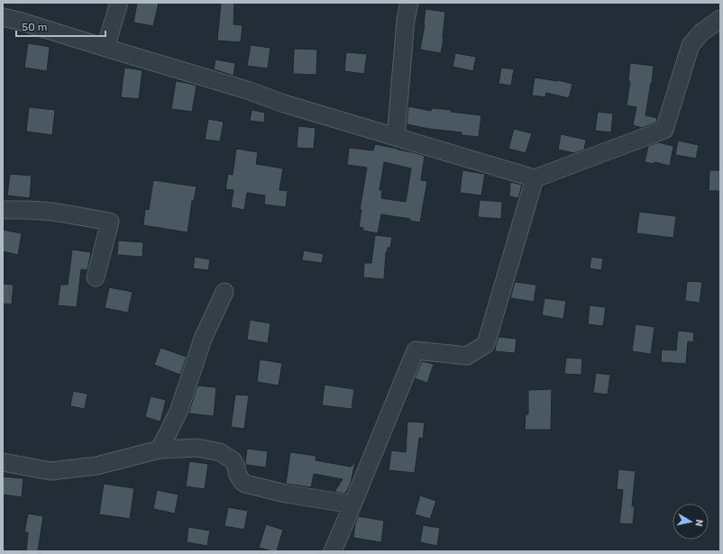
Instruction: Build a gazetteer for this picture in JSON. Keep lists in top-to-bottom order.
{
  "scale_bar": "50 m",
  "north": "right"
}
